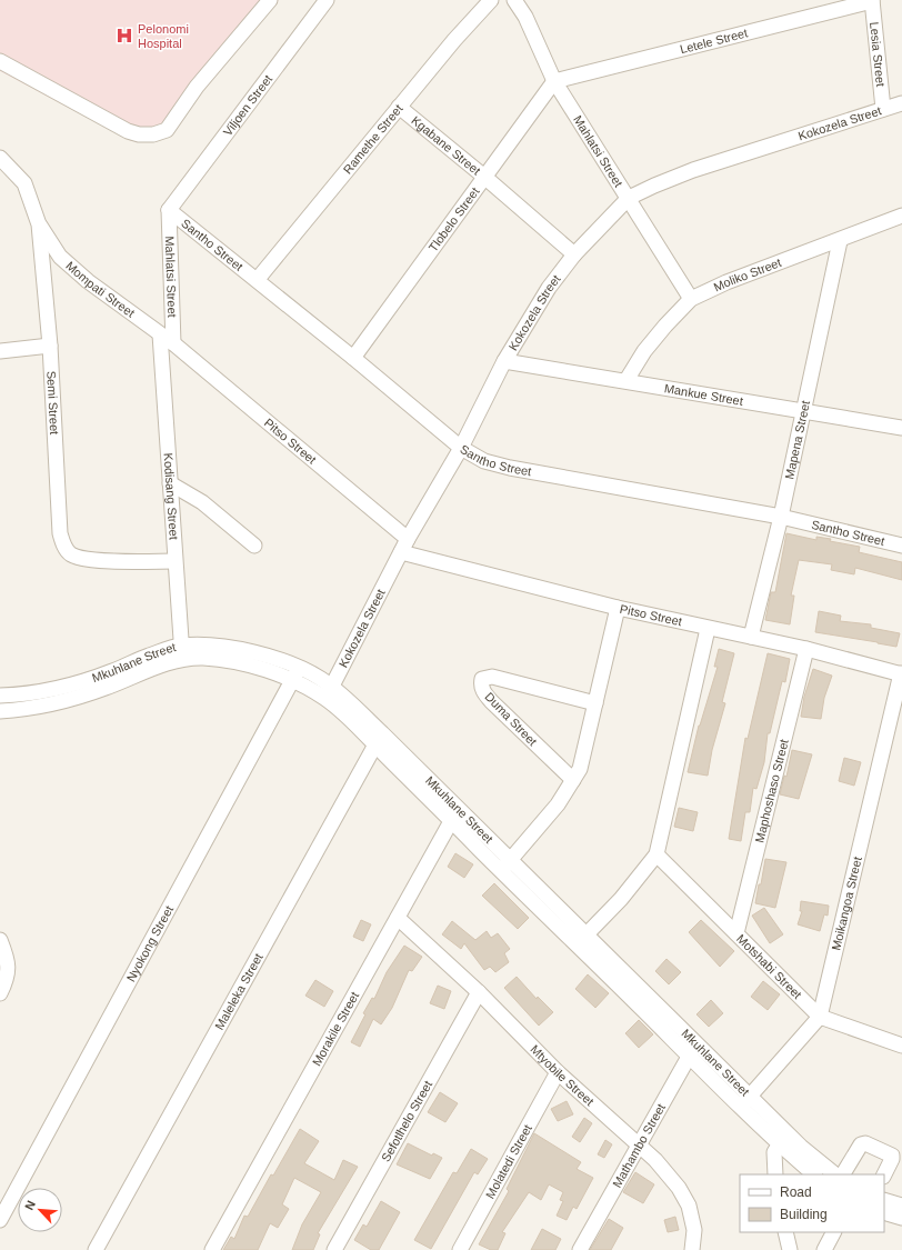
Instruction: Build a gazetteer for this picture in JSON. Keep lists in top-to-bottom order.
{
  "streets": {
    "street": [
      "Letele Street",
      "Lesia Street",
      "Viljoen Street",
      "Kokozela Street",
      "Ramethe Street",
      "Kgabane Street",
      "Mahlatsi Street",
      "Tlobelo Street",
      "Santho Street",
      "Moliko Street",
      "Mompati Street",
      "Mankue Street",
      "Semi Street",
      "Mapena Street",
      "Pitso Street",
      "Kodisang Street",
      "Mkuhlane Street",
      "Duma Street",
      "Maphoshaso Street",
      "Moikangoa Street",
      "Nyokong Street",
      "Motshabi Street",
      "Maleleka Street",
      "Morakile Street",
      "Mtyobile Street",
      "Sefotlhelo Street",
      "Mathambo Street",
      "Molatedi Street"
    ]
  },
  "crossings": [
    ["Letele Street", "Lesia Street"],
    ["Letele Street", "Mahlatsi Street"],
    ["Letele Street", "Tlobelo Street"],
    ["Lesia Street", "Kokozela Street"],
    ["Viljoen Street", "Mahlatsi Street"],
    ["Viljoen Street", "Santho Street"],
    ["Kokozela Street", "Kgabane Street"],
    ["Kokozela Street", "Mahlatsi Street"],
    ["Kokozela Street", "Santho Street"],
    ["Kokozela Street", "Mankue Street"],
    ["Kokozela Street", "Pitso Street"],
    ["Kokozela Street", "Mkuhlane Street"],
    ["Ramethe Street", "Kgabane Street"],
    ["Ramethe Street", "Santho Street"],
    ["Kgabane Street", "Tlobelo Street"],
    ["Mahlatsi Street", "Tlobelo Street"],
    ["Mahlatsi Street", "Santho Street"],
    ["Mahlatsi Street", "Moliko Street"],
    ["Mahlatsi Street", "Mompati Street"],
    ["Mahlatsi Street", "Pitso Street"],
    ["Tlobelo Street", "Santho Street"],
    ["Santho Street", "Mapena Street"],
    ["Moliko Street", "Mankue Street"],
    ["Moliko Street", "Mapena Street"],
    ["Mompati Street", "Semi Street"],
    ["Mompati Street", "Pitso Street"],
    ["Mompati Street", "Kodisang Street"],
    ["Mankue Street", "Mapena Street"],
    ["Semi Street", "Kodisang Street"],
    ["Mapena Street", "Pitso Street"],
    ["Pitso Street", "Maphoshaso Street"],
    ["Pitso Street", "Moikangoa Street"],
    ["Kodisang Street", "Mkuhlane Street"],
    ["Mkuhlane Street", "Moikangoa Street"],
    ["Mkuhlane Street", "Nyokong Street"],
    ["Mkuhlane Street", "Maleleka Street"],
    ["Mkuhlane Street", "Morakile Street"],
    ["Mkuhlane Street", "Mathambo Street"],
    ["Maphoshaso Street", "Motshabi Street"],
    ["Moikangoa Street", "Motshabi Street"],
    ["Morakile Street", "Mtyobile Street"],
    ["Mtyobile Street", "Sefotlhelo Street"],
    ["Mtyobile Street", "Mathambo Street"],
    ["Mtyobile Street", "Molatedi Street"]
  ],
  "places": {
    "hospital": ["Pelonomi Hospital"]
  },
  "legend": ["Road", "Building"],
  "north": "top left"
}
